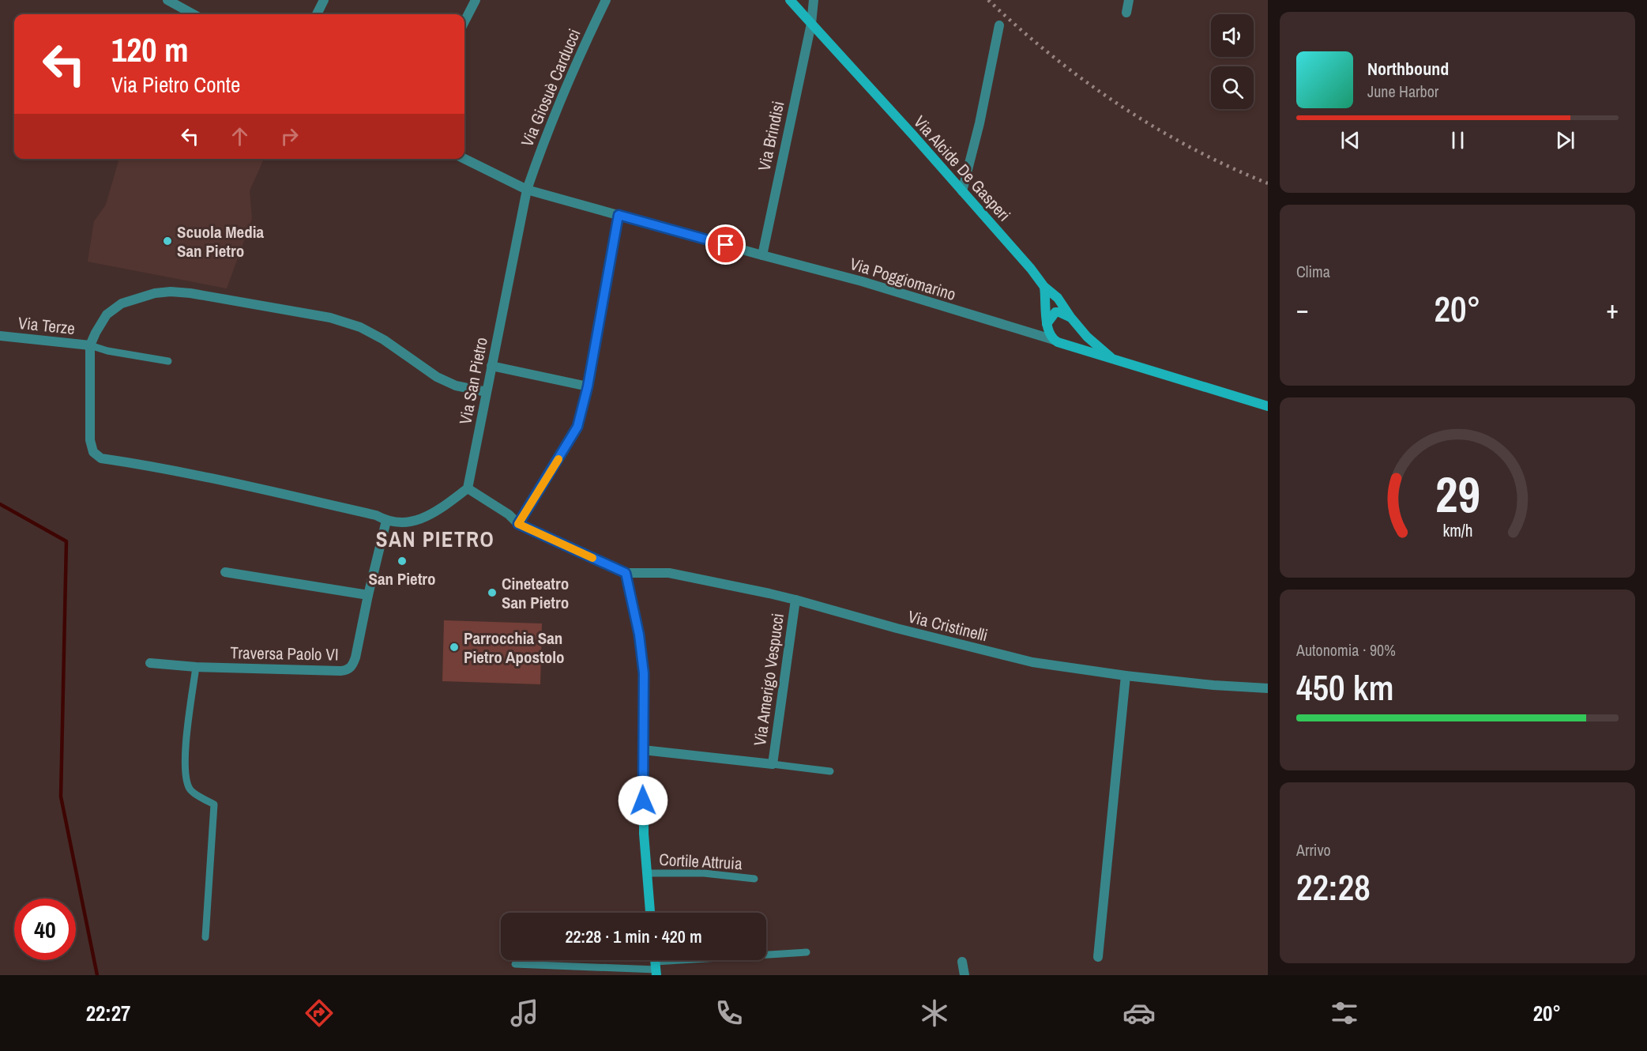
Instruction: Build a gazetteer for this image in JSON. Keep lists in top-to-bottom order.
{
  "streets": {
    "main road": ["Via Alcide De Gasperi", "Via Poggiomarino"],
    "street": [
      "Via Giosuè Carducci",
      "Via Brindisi",
      "Via Terze",
      "Via San Pietro",
      "Via Cristinelli",
      "Traversa Paolo VI",
      "Via Amerigo Vespucci"
    ],
    "lane": ["Cortile Attruia"]
  },
  "crossings": [
    ["Via Giosuè Carducci", "Via Poggiomarino"],
    ["Via Giosuè Carducci", "Via San Pietro"],
    ["Via Brindisi", "Via Alcide De Gasperi"],
    ["Via Brindisi", "Via Poggiomarino"],
    ["Via Alcide De Gasperi", "Via Poggiomarino"],
    ["Via Poggiomarino", "Via San Pietro"],
    ["Via Cristinelli", "Via Amerigo Vespucci"]
  ],
  "districts": ["SAN PIETRO"],
  "places": [
    "Scuola Media San Pietro",
    "San Pietro",
    "Cineteatro San Pietro",
    "Parrocchia San Pietro Apostolo"
  ],
  "page": {
    "turn": ["120 m", "Via Pietro Conte"],
    "song": ["Northbound", "June Harbor"],
    "tile": [
      "Clima",
      ["Autonomia · 90%", "450 km"],
      ["Arrivo", "22:28"]
    ],
    "heat": ["−", "20°", "+"],
    "limit": "40",
    "trip": "22:28 · 1 min · 420 m",
    "tabs": ["22:27", "20°"],
    "gauge": ["29", "km/h"]
  }
}
